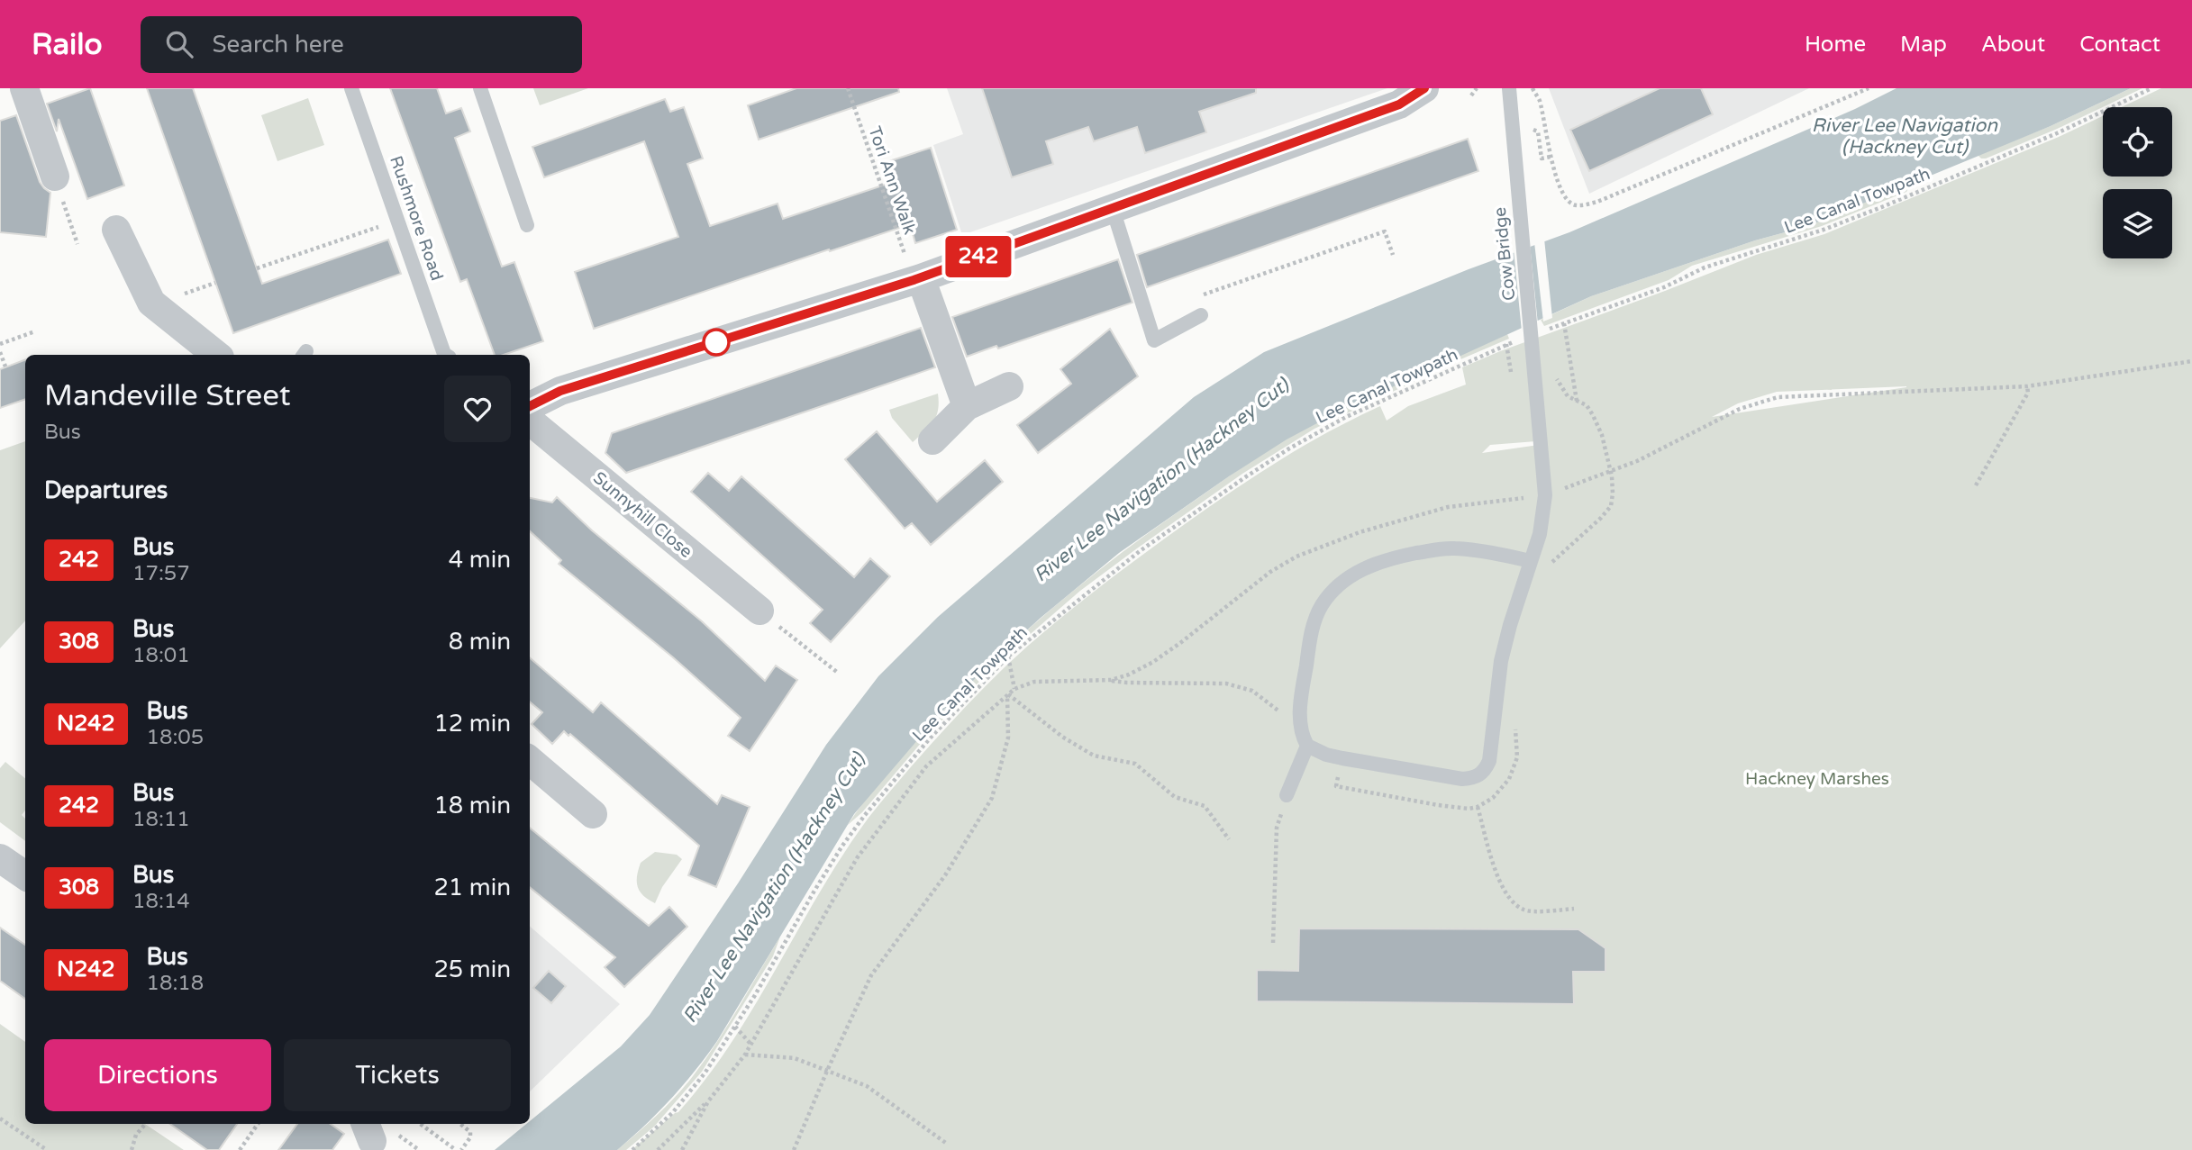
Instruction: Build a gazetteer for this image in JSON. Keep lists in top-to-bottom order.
{
  "streets": {
    "street": ["Sunnyhill Close"],
    "lane": ["Rushmore Road", "Cow Bridge"],
    "path": ["Tori Ann Walk", "Lee Canal Towpath"]
  },
  "crossings": [
    ["Lee Canal Towpath", "Cow Bridge"]
  ],
  "water": ["River Lee Navigation (Hackney Cut)"],
  "parks": ["Hackney Marshes"],
  "lines": ["bus line 242"],
  "page": {
    "header": "Railo",
    "search": "Search here",
    "nav": [
      "Home",
      "Map",
      "About",
      "Contact"
    ],
    "on_map": "242",
    "heading": [
      ["Mandeville Street", "Bus"],
      "Departures"
    ],
    "list": [
      {
        "mark": "242",
        "name": "Bus",
        "note": "17:57",
        "value": "4 min"
      },
      {
        "mark": "308",
        "name": "Bus",
        "note": "18:01",
        "value": "8 min"
      },
      {
        "mark": "N242",
        "name": "Bus",
        "note": "18:05",
        "value": "12 min"
      },
      {
        "mark": "242",
        "name": "Bus",
        "note": "18:11",
        "value": "18 min"
      },
      {
        "mark": "308",
        "name": "Bus",
        "note": "18:14",
        "value": "21 min"
      },
      {
        "mark": "N242",
        "name": "Bus",
        "note": "18:18",
        "value": "25 min"
      }
    ],
    "buttons": ["Directions", "Tickets"]
  }
}
